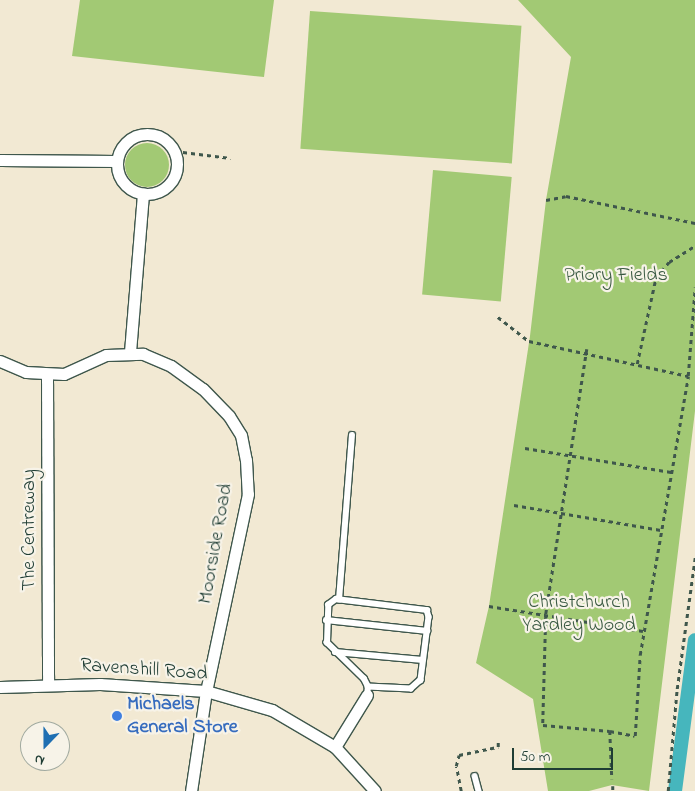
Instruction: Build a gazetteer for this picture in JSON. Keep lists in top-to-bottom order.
{
  "streets": {
    "street": ["The Centreway", "Moorside Road", "Ravenshill Road"]
  },
  "crossings": [
    ["The Centreway", "Ravenshill Road"],
    ["Moorside Road", "Ravenshill Road"]
  ],
  "parks": ["Priory Fields", "Christchurch Yardley Wood"],
  "places": ["Michaels General Store"],
  "scale_bar": "50 m",
  "north": "bottom"
}
